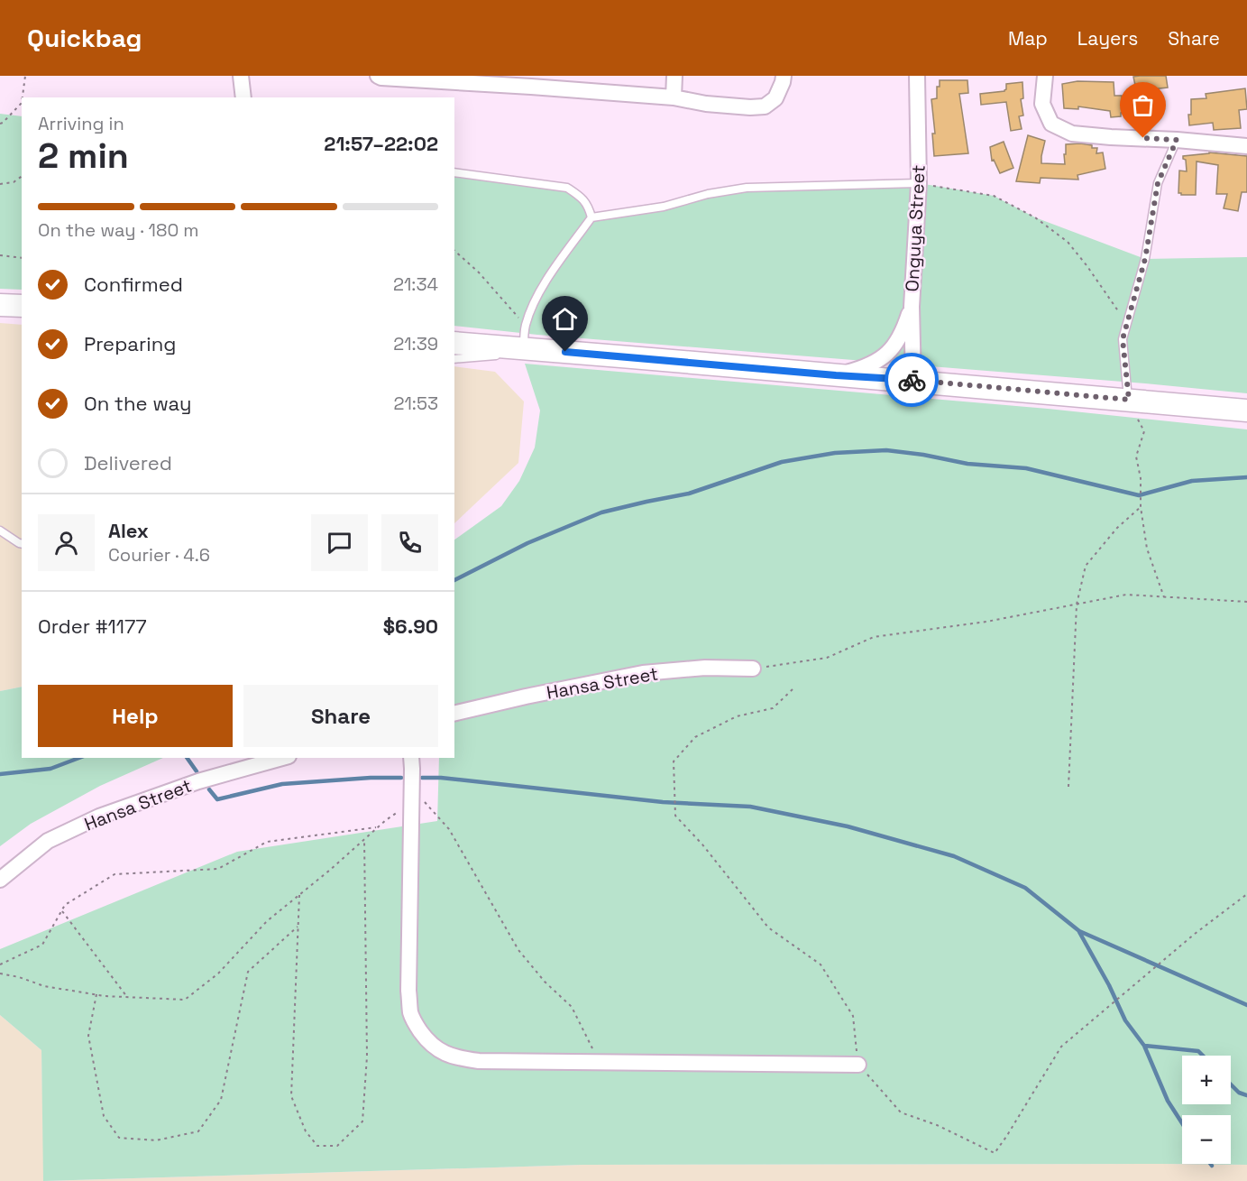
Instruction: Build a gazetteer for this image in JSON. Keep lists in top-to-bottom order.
{
  "streets": {
    "street": ["Onguya Street", "Hansa Street"]
  },
  "page": {
    "header": "Quickbag",
    "nav": ["Map", "Layers", "Share"],
    "heading": ["2 min", "Arriving in", "21:57–22:02"],
    "panel": [
      "Alex",
      "Courier · 4.6",
      "Order #1177",
      "$6.90"
    ],
    "bar": "On the way · 180 m",
    "list": [
      ["Confirmed", "21:34"],
      ["Preparing", "21:39"],
      ["On the way", "21:53"],
      "Delivered"
    ],
    "buttons": ["Help", "Share"],
    "map_buttons": ["+", "−"]
  }
}
